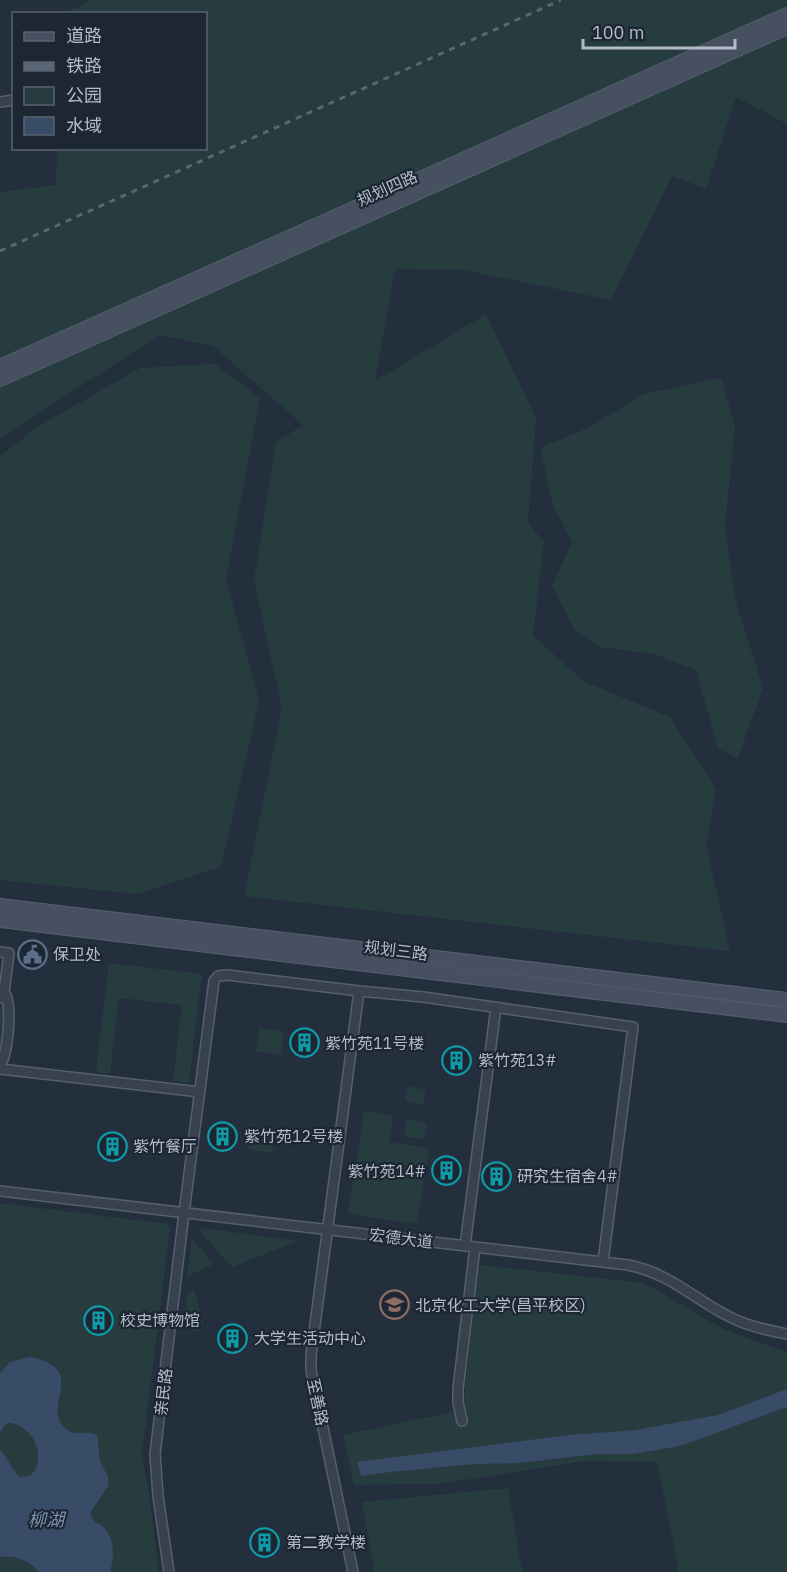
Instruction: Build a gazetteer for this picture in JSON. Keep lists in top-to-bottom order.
{
  "streets": {
    "main road": ["规划四路", "规划三路"],
    "street": ["宏德大道", "亲民路", "至善路"]
  },
  "crossings": [
    ["宏德大道", "亲民路"],
    ["宏德大道", "至善路"],
    ["亲民路", "至善路"]
  ],
  "water": ["柳湖"],
  "places": {
    "public building": ["保卫处"],
    "building": [
      "紫竹苑11号楼",
      "紫竹苑13#",
      "紫竹苑12号楼",
      "紫竹餐厅",
      "紫竹苑14#",
      "研究生宿舍4#",
      "校史博物馆",
      "大学生活动中心",
      "第二教学楼"
    ],
    "school or university": ["北京化工大学(昌平校区)"]
  },
  "legend": [
    "道路",
    "铁路",
    "公园",
    "水域"
  ],
  "scale_bar": "100 m"
}
